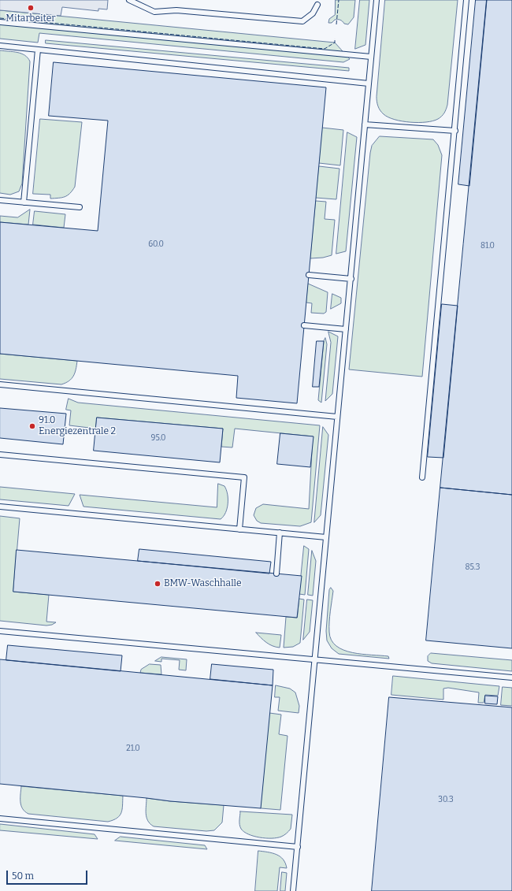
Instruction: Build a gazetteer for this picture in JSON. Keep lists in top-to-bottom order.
{
  "places": ["Mitarbeiter", "91.0 Energiezentrale 2", "BMW-Waschhalle"],
  "house_numbers": [
    "60.0",
    "81.0",
    "95.0",
    "85.3",
    "21.0",
    "30.3"
  ],
  "scale_bar": "50 m"
}
